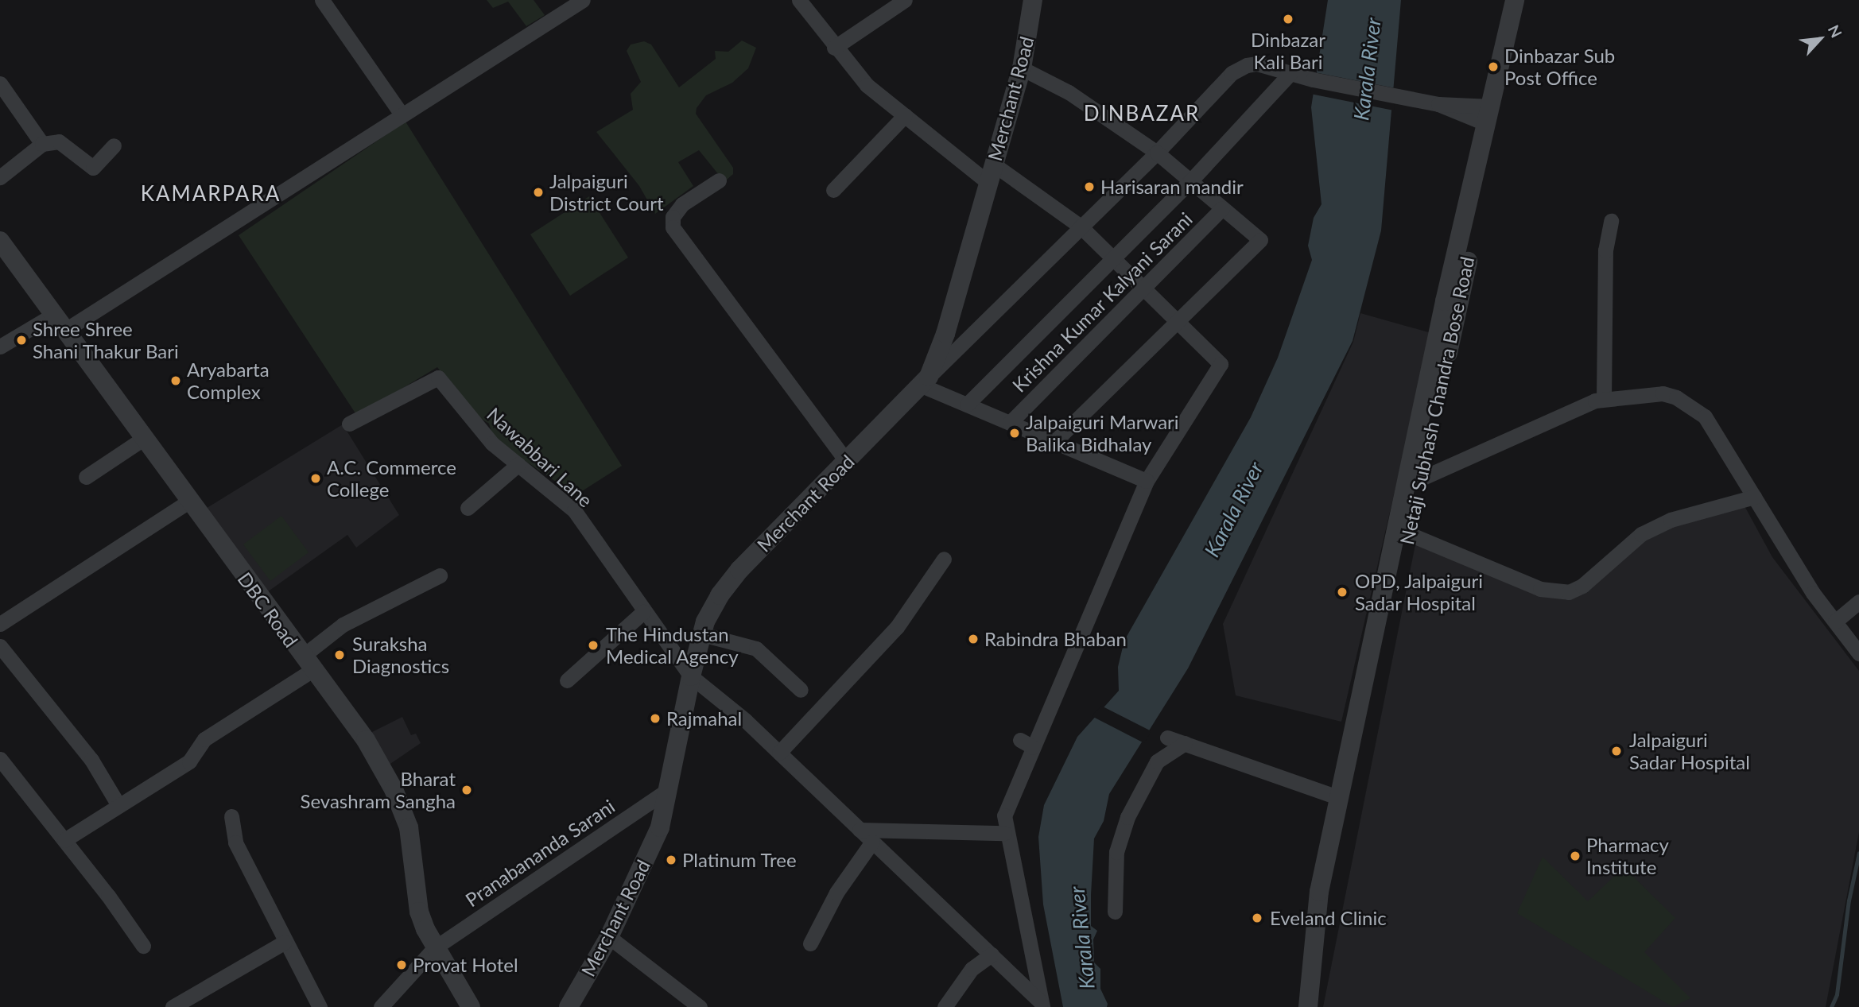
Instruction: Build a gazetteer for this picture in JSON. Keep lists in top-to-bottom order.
{
  "streets": {
    "street": [
      "Merchant Road",
      "Krishna Kumar Kalyani Sarani",
      "Netaji Subhash Chandra Bose Road",
      "Nawabbari Lane",
      "DBC Road",
      "Pranabananda Sarani"
    ]
  },
  "crossings": [
    ["Merchant Road", "Nawabbari Lane"],
    ["Merchant Road", "Pranabananda Sarani"],
    ["DBC Road", "Pranabananda Sarani"]
  ],
  "districts": ["DINBAZAR", "KAMARPARA"],
  "water": ["Karala River"],
  "places": [
    "Dinbazar Kali Bari",
    "Dinbazar Sub Post Office",
    "Harisaran mandir",
    "Jalpaiguri District Court",
    "Shree Shree Shani Thakur Bari",
    "Aryabarta Complex",
    "Jalpaiguri Marwari Balika Bidhalay",
    "A.C. Commerce College",
    "OPD, Jalpaiguri Sadar Hospital",
    "Rabindra Bhaban",
    "The Hindustan Medical Agency",
    "Suraksha Diagnostics",
    "Rajmahal",
    "Jalpaiguri Sadar Hospital",
    "Bharat Sevashram Sangha",
    "Pharmacy Institute",
    "Platinum Tree",
    "Eveland Clinic",
    "Provat Hotel"
  ],
  "north": "top right"
}
